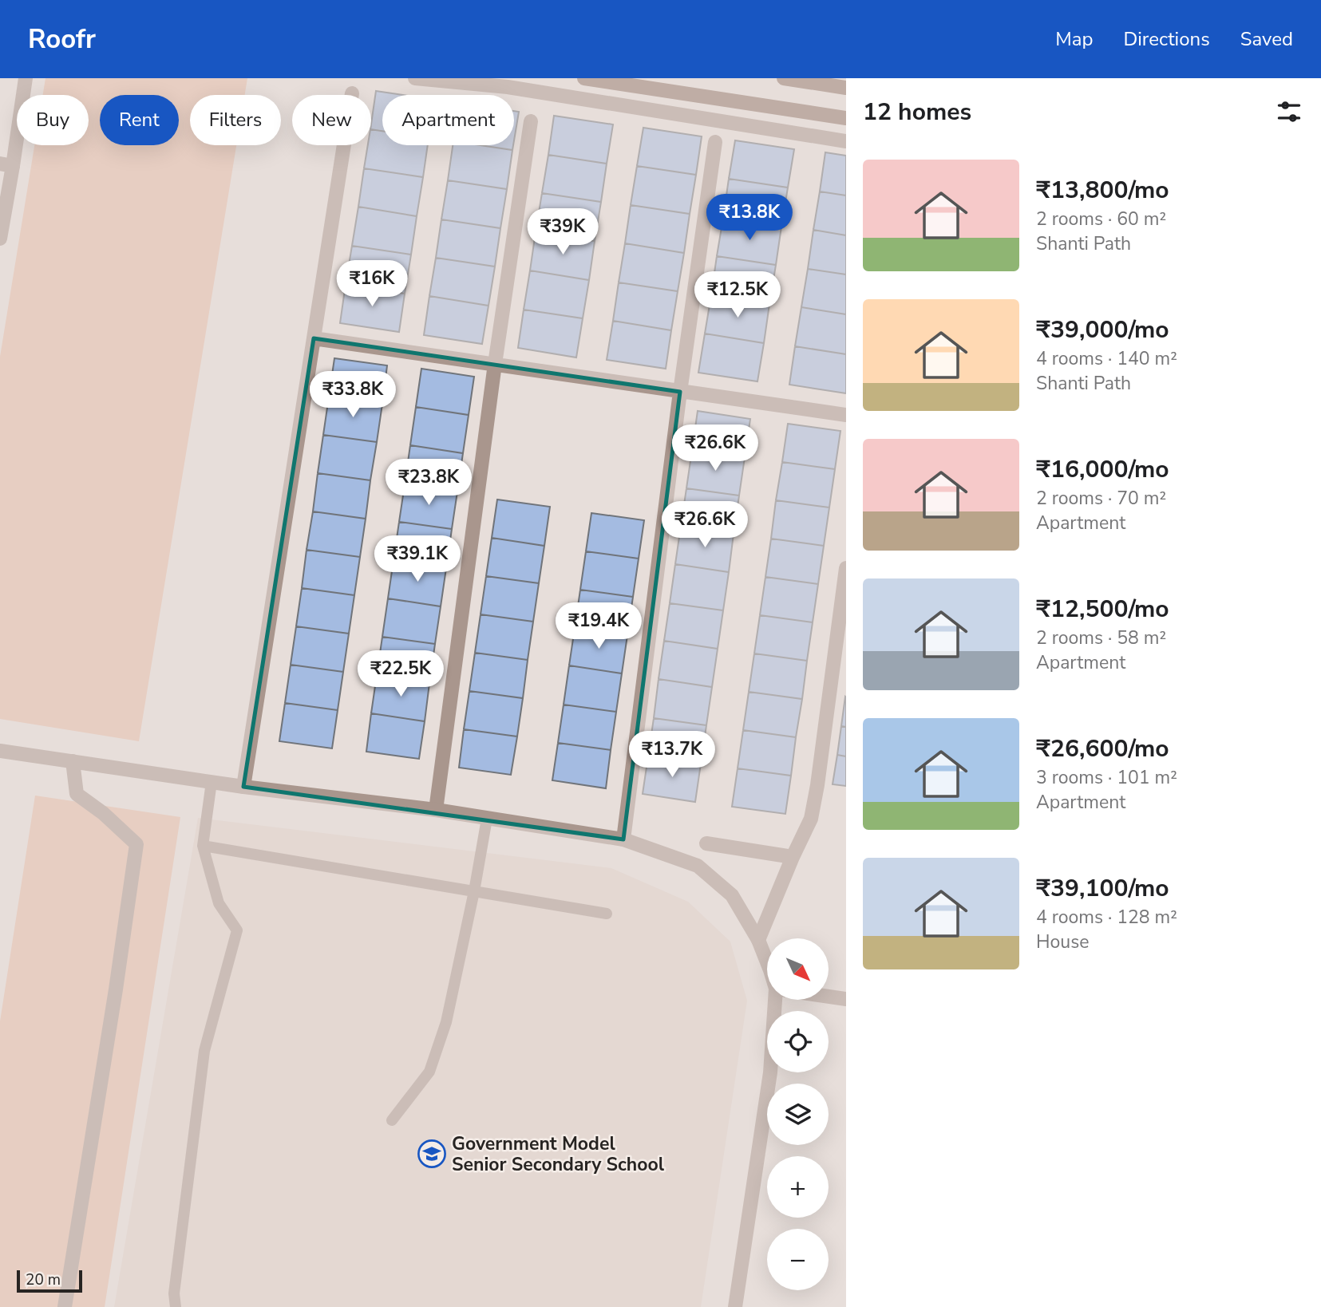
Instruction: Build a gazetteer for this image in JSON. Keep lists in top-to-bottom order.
{
  "places": {
    "school or university": ["Government Model Senior Secondary School"]
  },
  "scale_bar": "20 m",
  "north": "bottom right",
  "page": {
    "header": "Roofr",
    "nav": ["Map", "Directions", "Saved"],
    "heading": "12 homes",
    "chip": [
      "Buy",
      "Rent",
      "Filters",
      "New",
      "Apartment"
    ],
    "list": [
      {
        "name": "₹13,800/mo",
        "note": "2 rooms · 60 m² · Shanti Path"
      },
      {
        "name": "₹39,000/mo",
        "note": "4 rooms · 140 m² · Shanti Path"
      },
      {
        "name": "₹16,000/mo",
        "note": "2 rooms · 70 m² · Apartment"
      },
      {
        "name": "₹12,500/mo",
        "note": "2 rooms · 58 m² · Apartment"
      },
      {
        "name": "₹26,600/mo",
        "note": "3 rooms · 101 m² · Apartment"
      },
      {
        "name": "₹39,100/mo",
        "note": "4 rooms · 128 m² · House"
      }
    ],
    "price": [
      "₹13.8K",
      "₹39K",
      "₹16K",
      "₹12.5K",
      "₹33.8K",
      "₹26.6K",
      "₹23.8K",
      "₹26.6K",
      "₹39.1K",
      "₹19.4K",
      "₹22.5K",
      "₹13.7K"
    ],
    "map_buttons": ["+", "−"],
    "scale": "20 m"
  }
}
